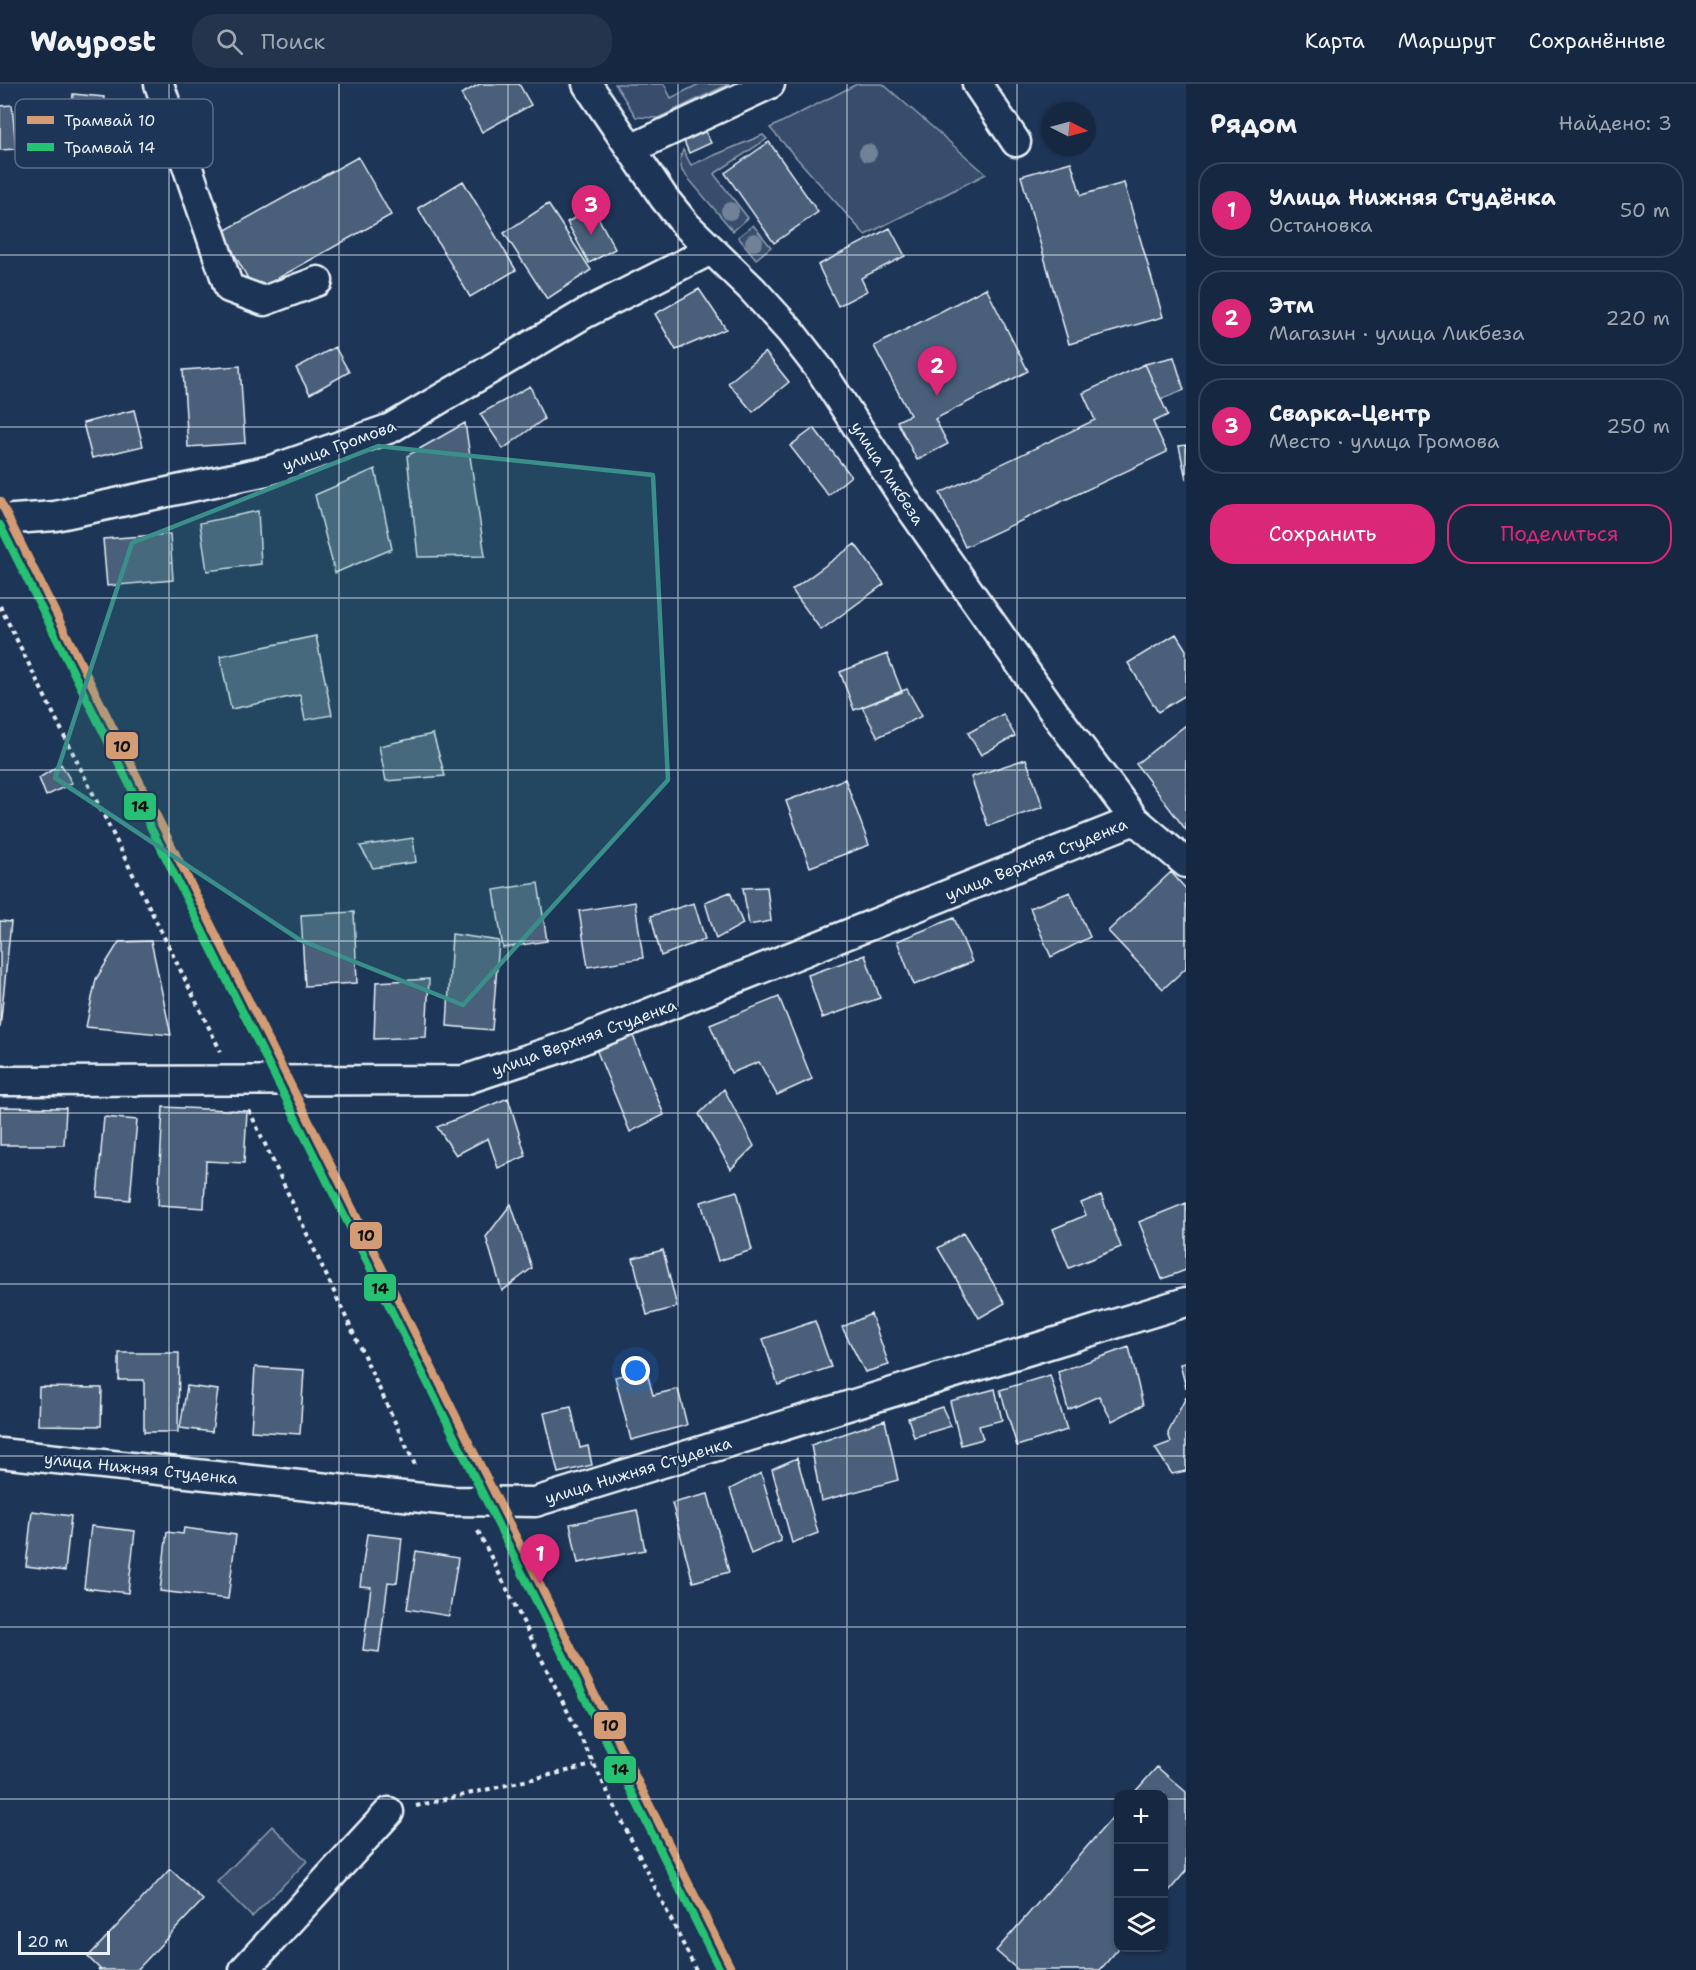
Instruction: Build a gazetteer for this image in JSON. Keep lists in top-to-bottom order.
{
  "streets": {
    "street": [
      "улица Громова",
      "улица Ликбеза",
      "улица Верхняя Студенка",
      "улица Нижняя Cтуденкa"
    ]
  },
  "crossings": [
    ["улица Громова", "улица Ликбеза"],
    ["улица Ликбеза", "улица Верхняя Студенка"]
  ],
  "lines": ["tram line 10", "tram line 14"],
  "legend": ["Трамвай 10", "Трамвай 14"],
  "scale_bar": "20 m",
  "north": "right",
  "page": {
    "header": "Waypost",
    "search": "Поиск",
    "nav": ["Карта", "Маршрут", "Сохранённые"],
    "heading": ["Рядом", "Найдено: 3"],
    "list": [
      {
        "mark": "1",
        "name": "Улица Нижняя Студёнка",
        "note": "Остановка",
        "value": "50 m"
      },
      {
        "mark": "2",
        "name": "Этм",
        "note": "Магазин · улица Ликбеза",
        "value": "220 m"
      },
      {
        "mark": "3",
        "name": "Сварка-Центр",
        "note": "Место · улица Громова",
        "value": "250 m"
      }
    ],
    "pins": ["3", "2", "1"],
    "buttons": ["Сохранить", "Поделиться"],
    "map_buttons": ["+", "−"],
    "scale": "20 m"
  }
}
